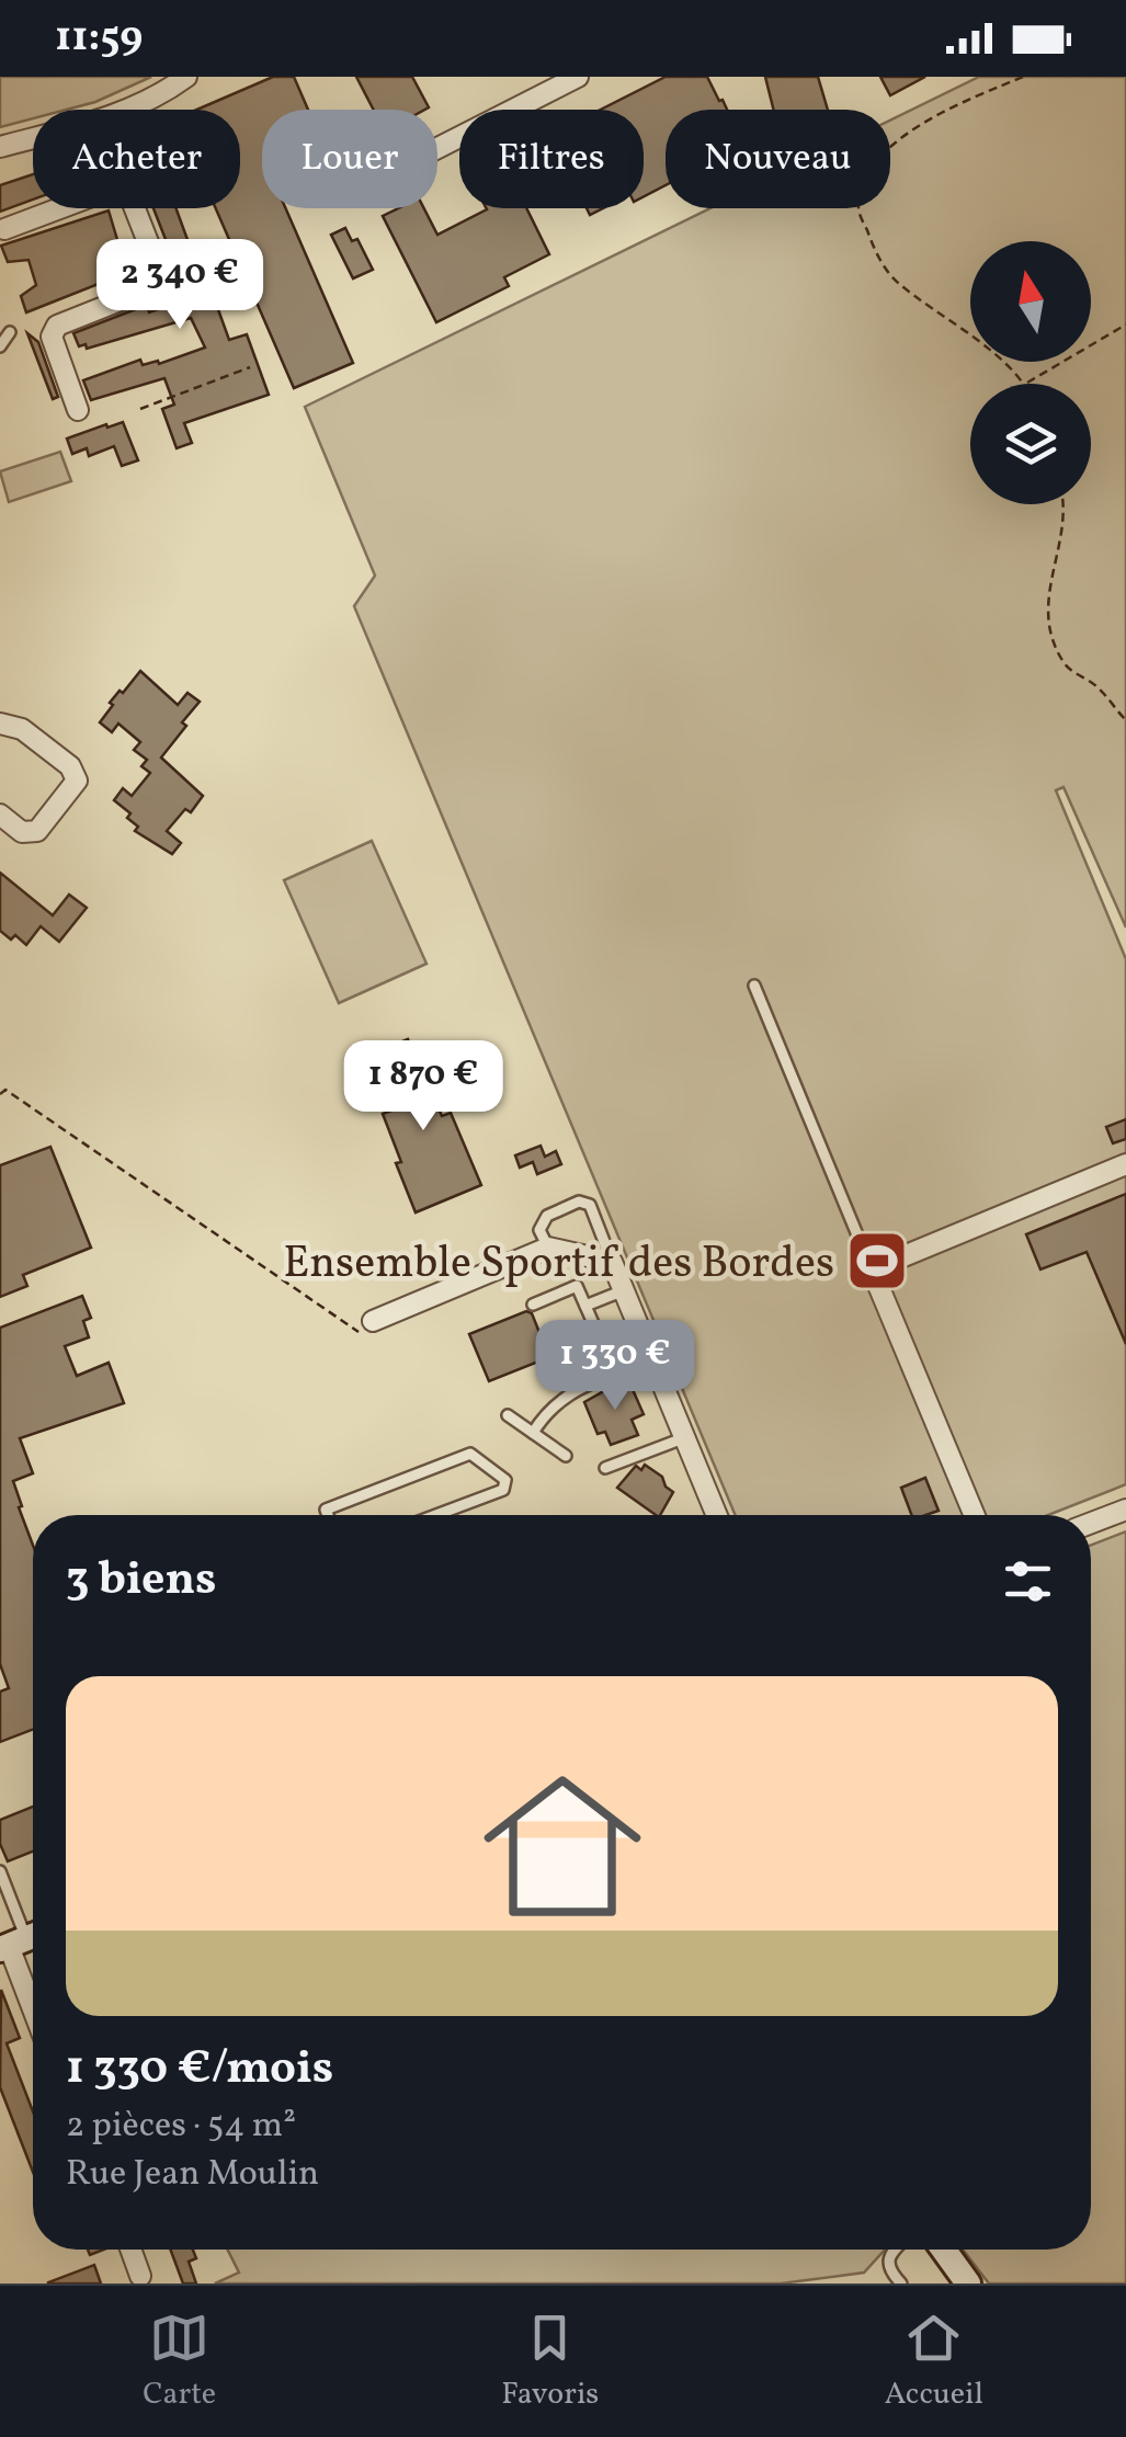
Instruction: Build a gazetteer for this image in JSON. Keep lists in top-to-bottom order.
{
  "places": {
    "sports": ["Ensemble Sportif des Bordes"]
  },
  "north": "top",
  "page": {
    "status": "11:59",
    "chip": [
      "Acheter",
      "Louer",
      "Filtres",
      "Nouveau"
    ],
    "price": ["2 340 €", "1 870 €", "1 330 €"],
    "heading": "3 biens",
    "list": [
      {
        "name": "1 330 €/mois",
        "note": "2 pièces · 54 m² · Rue Jean Moulin"
      }
    ],
    "tabs": ["Carte", "Favoris", "Accueil"]
  }
}
